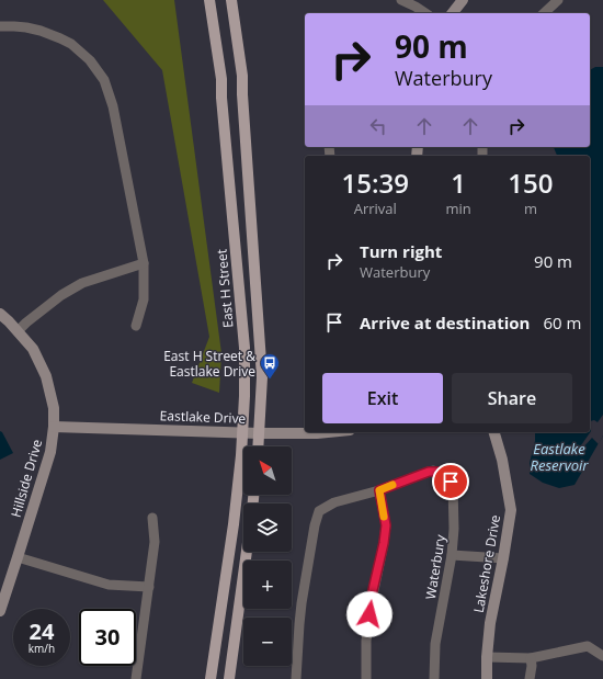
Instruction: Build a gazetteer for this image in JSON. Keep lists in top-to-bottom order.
{
  "streets": {
    "main road": ["East H Street"],
    "street": [
      "Eastlake Drive",
      "Hillside Drive",
      "Lakeshore Drive",
      "Waterbury"
    ]
  },
  "crossings": [
    ["East H Street", "Eastlake Drive"],
    ["Eastlake Drive", "Hillside Drive"]
  ],
  "water": ["Eastlake Reservoir"],
  "places": {
    "bus stop": ["East H Street & Eastlake Drive"]
  },
  "north": "top left",
  "page": {
    "turn": ["90 m", "Waterbury"],
    "eta": [
      "15:39",
      "Arrival",
      "1",
      "min",
      "150",
      "m"
    ],
    "list": [
      {
        "name": "Turn right",
        "note": "Waterbury",
        "value": "90 m"
      },
      {
        "name": "Arrive at destination",
        "value": "60 m"
      }
    ],
    "buttons": ["Exit", "Share"],
    "map_buttons": ["+", "−"],
    "speed": "24 km/h",
    "limit": "30"
  }
}
